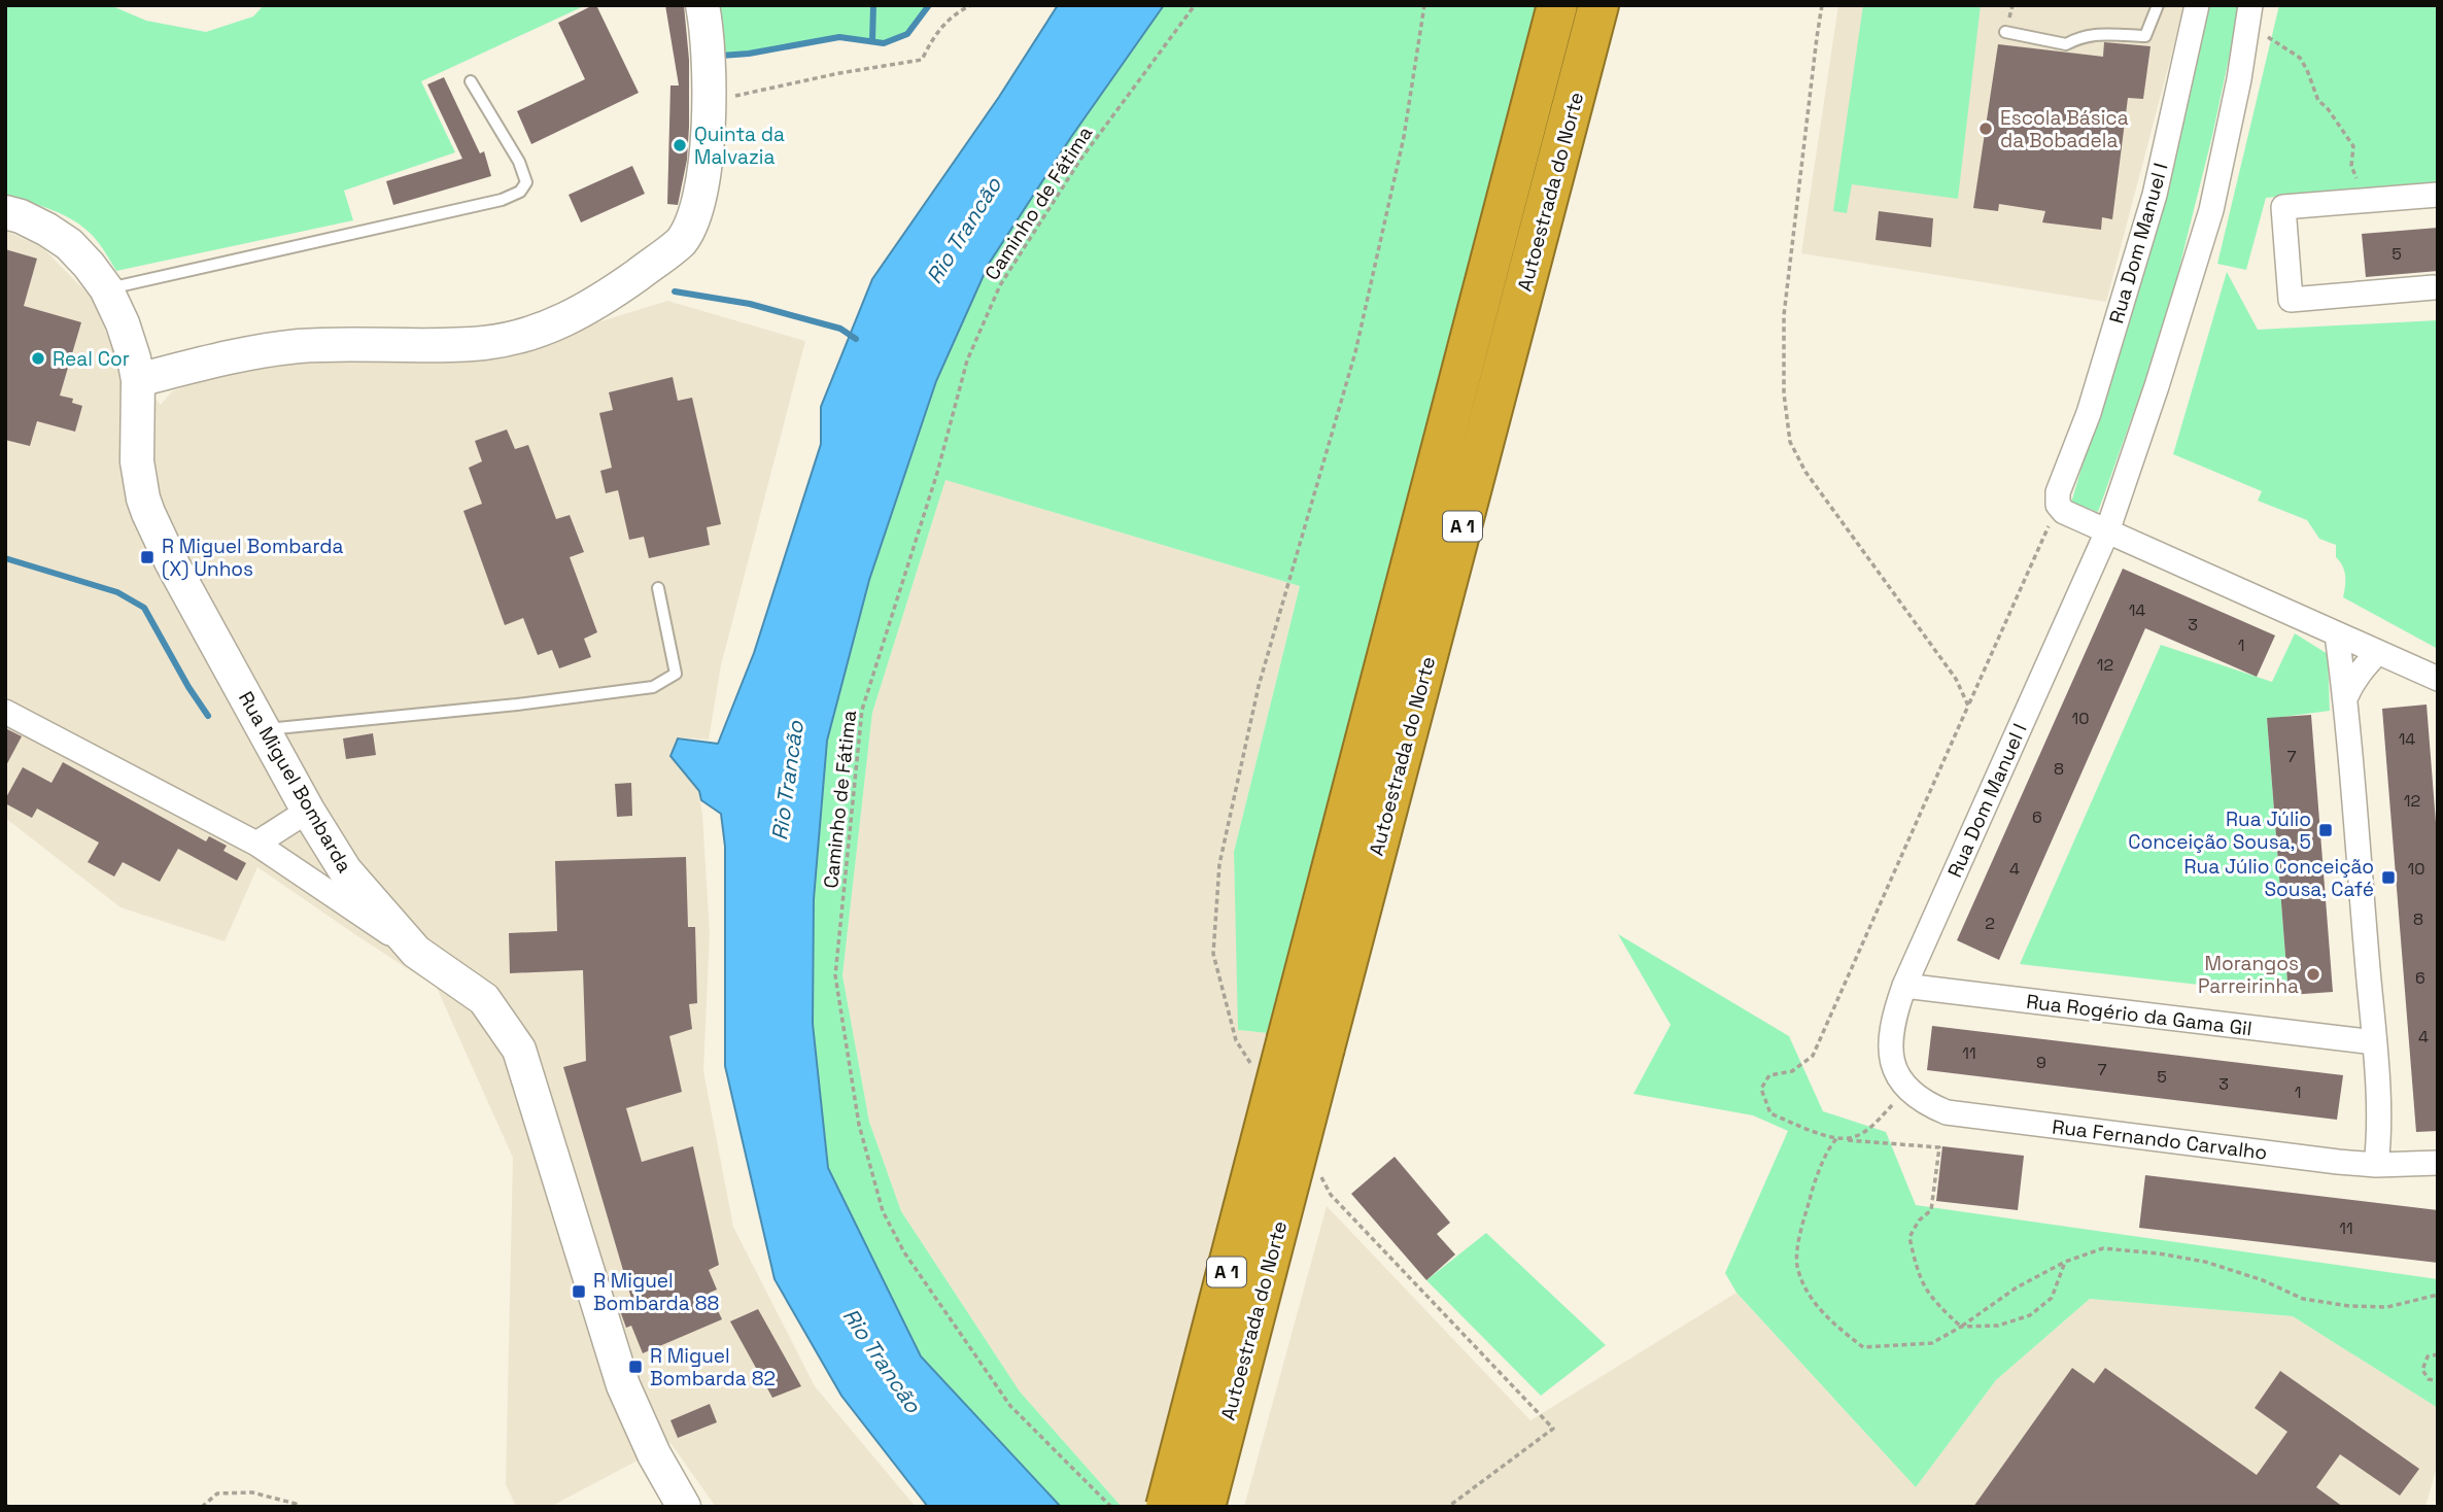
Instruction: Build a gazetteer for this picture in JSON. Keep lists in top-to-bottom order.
{
  "streets": {
    "highway": ["Autoestrada do Norte", "A 1"],
    "main road": ["Rua Miguel Bombarda"],
    "street": ["Rua Dom Manuel I", "Rua Rogério da Gama Gil", "Rua Fernando Carvalho"],
    "path": ["Caminho de Fátima"]
  },
  "crossings": [
    ["Rua Dom Manuel I", "Rua Rogério da Gama Gil"],
    ["Rua Dom Manuel I", "Rua Fernando Carvalho"]
  ],
  "water": ["Rio Trancão"],
  "places": {
    "other": [
      "Escola Básica da Bobadela",
      "Quinta da Malvazia",
      "Real Cor",
      "Morangos Parreirinha"
    ],
    "transit": [
      "R Miguel Bombarda (X) Unhos",
      "Rua Júlio Conceição Sousa, 5",
      "Rua Júlio Conceição Sousa, Café",
      "R Miguel Bombarda 88",
      "R Miguel Bombarda 82"
    ]
  },
  "house_numbers": [
    "5",
    "14",
    "3",
    "1",
    "12",
    "10",
    "14",
    "7",
    "8",
    "12",
    "6",
    "4",
    "10",
    "8",
    "2",
    "6",
    "4",
    "11",
    "9",
    "7",
    "5",
    "3",
    "1",
    "11"
  ]
}
